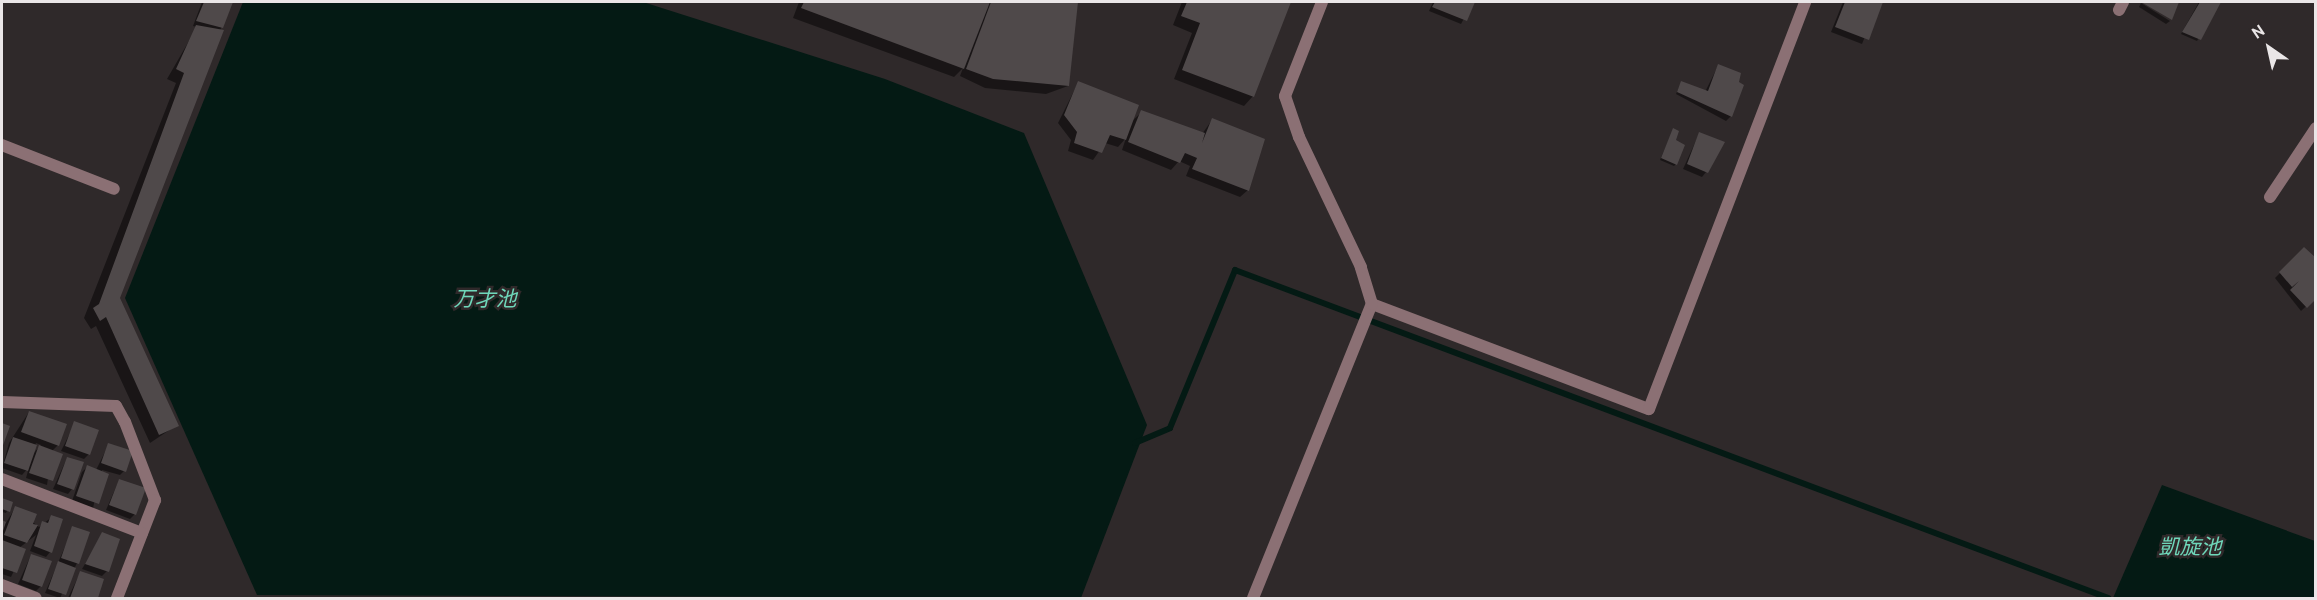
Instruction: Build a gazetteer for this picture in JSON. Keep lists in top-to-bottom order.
{
  "water": ["万才池", "凱旋池"],
  "north": "top left"
}
